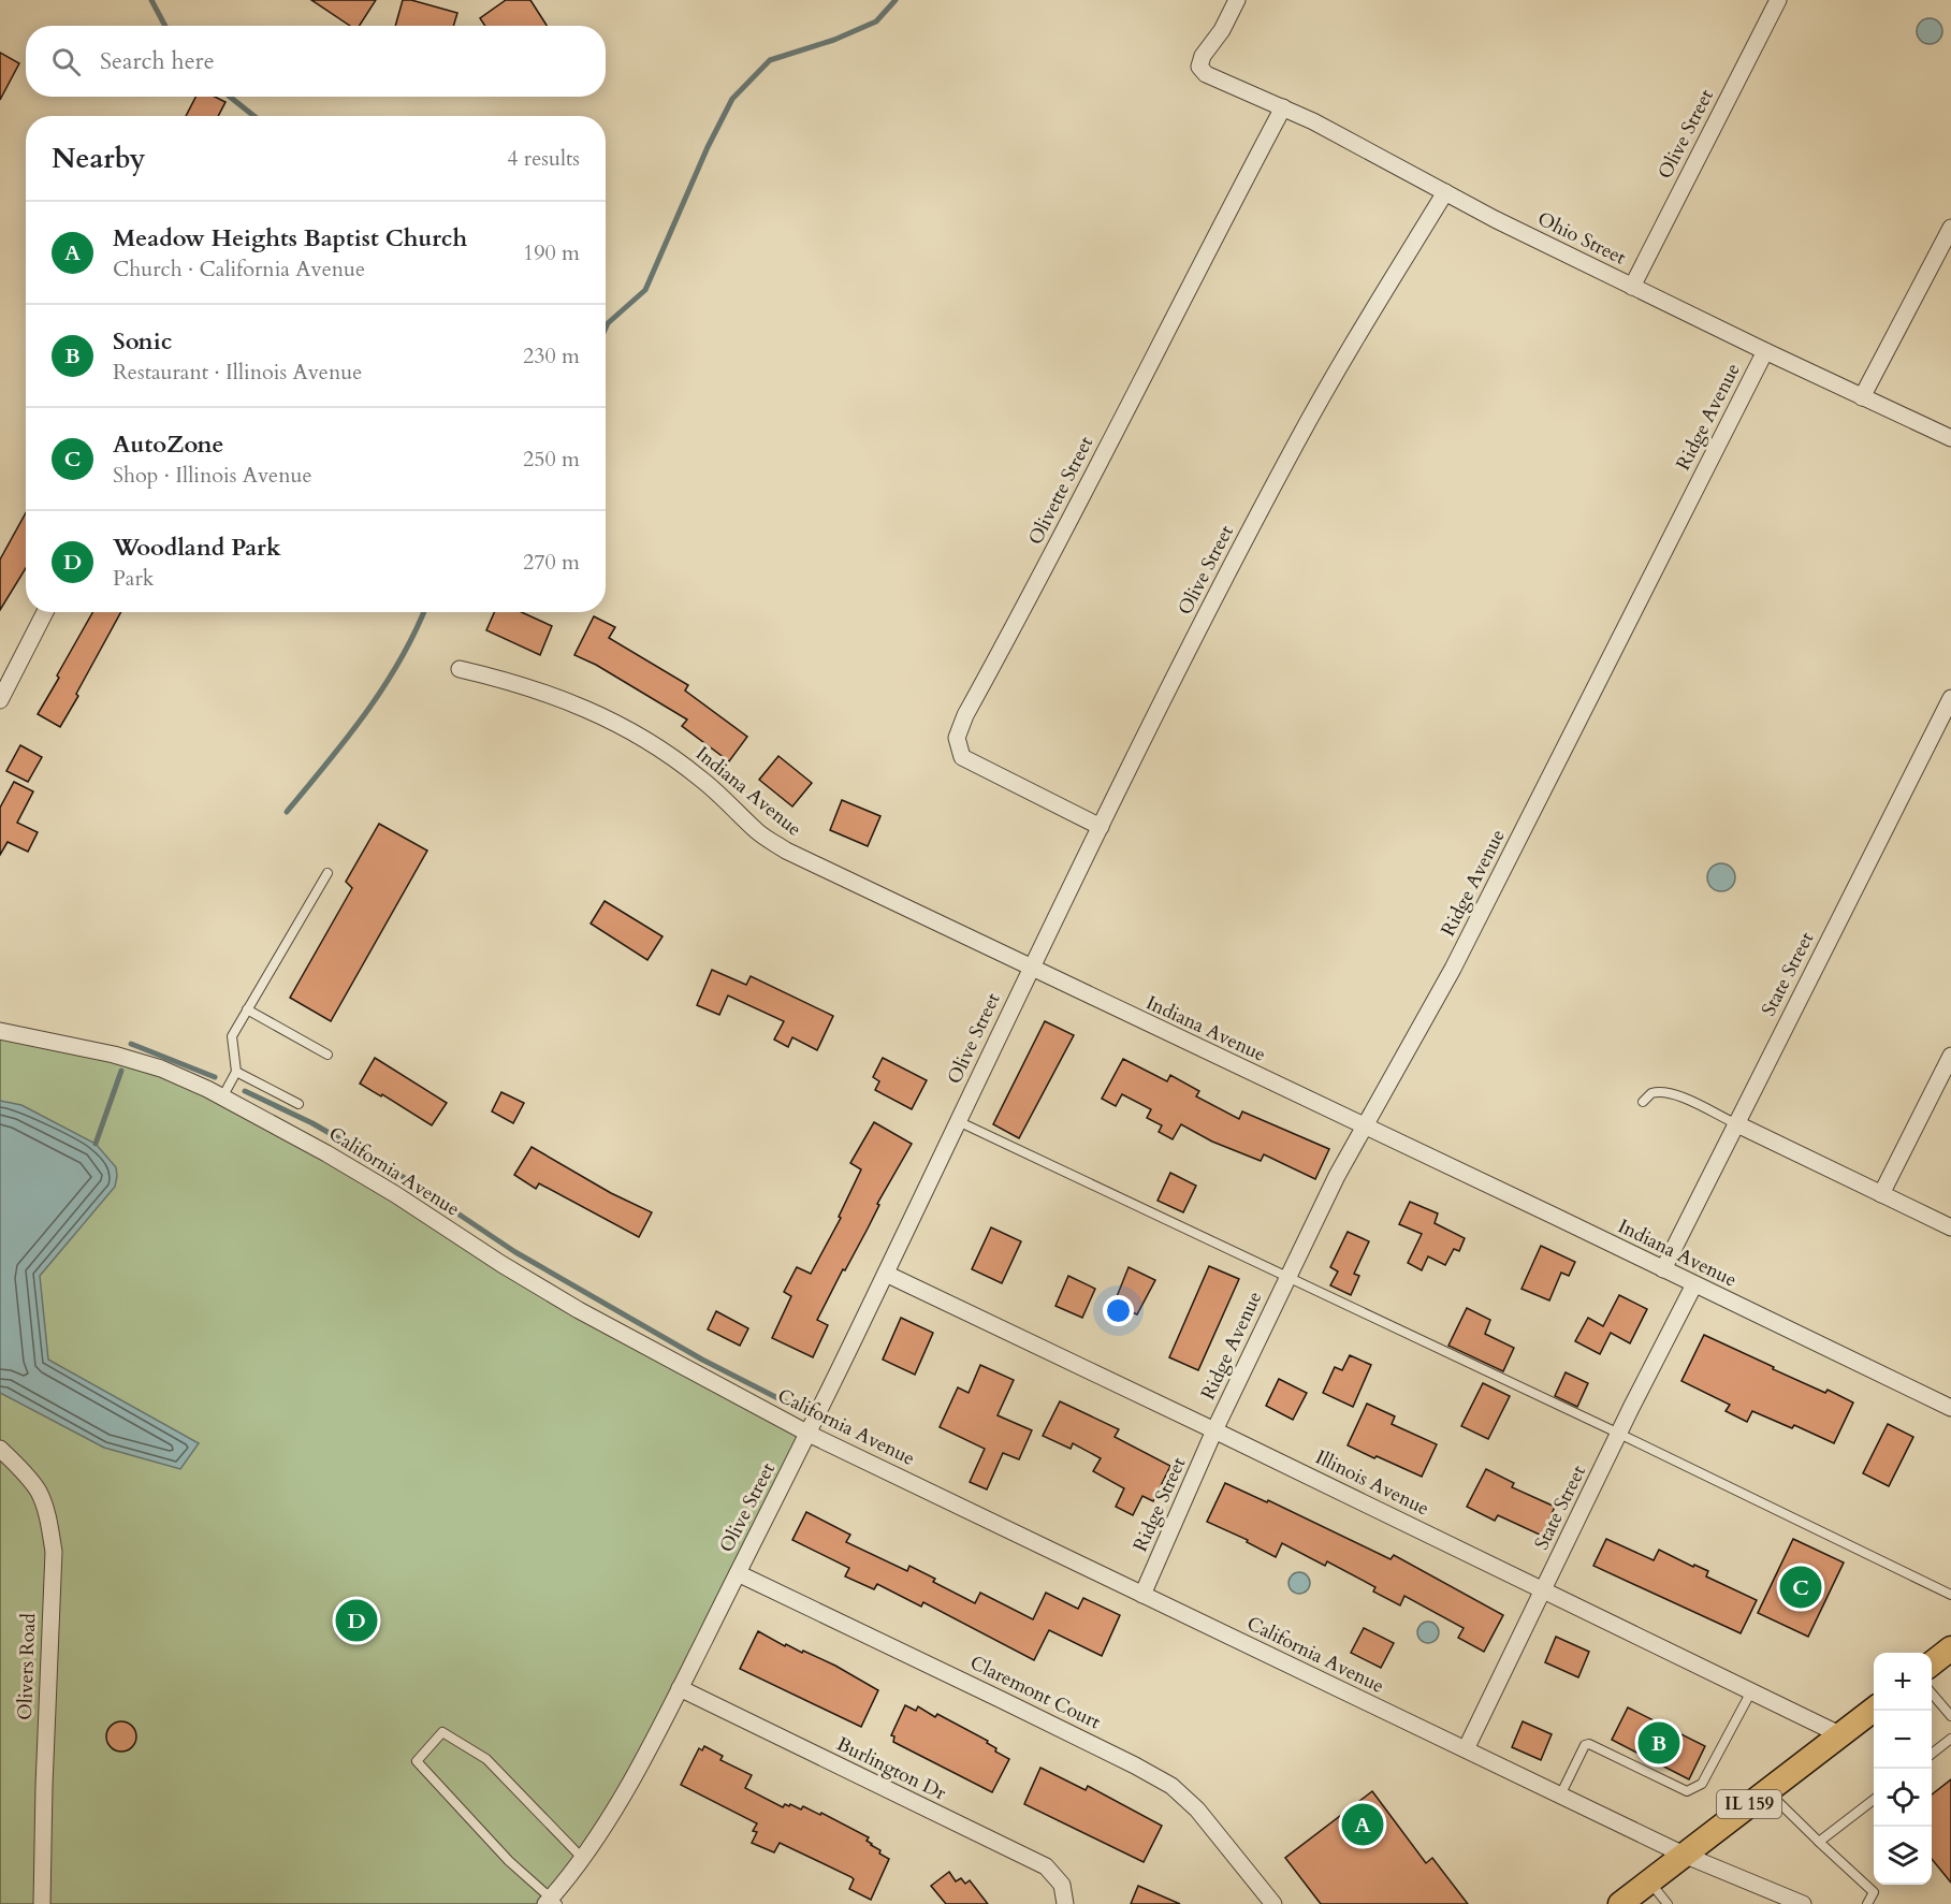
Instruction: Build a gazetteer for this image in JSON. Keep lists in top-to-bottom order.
{
  "streets": {
    "main road": ["IL 159"],
    "street": [
      "Olive Street",
      "Ohio Street",
      "Ridge Avenue",
      "Olivette Street",
      "Indiana Avenue",
      "State Street",
      "California Avenue",
      "Illinois Avenue",
      "Ridge Street",
      "Olivers Road",
      "Claremont Court",
      "Burlington Dr"
    ]
  },
  "crossings": [
    ["Olive Street", "Ohio Street"],
    ["Olive Street", "Olivette Street"],
    ["Olive Street", "Indiana Avenue"],
    ["Olive Street", "California Avenue"],
    ["Olive Street", "Illinois Avenue"],
    ["Olive Street", "Claremont Court"],
    ["Olive Street", "Burlington Dr"],
    ["Ohio Street", "Ridge Avenue"],
    ["Ohio Street", "Olivette Street"],
    ["Ridge Avenue", "Indiana Avenue"],
    ["Ridge Avenue", "Illinois Avenue"],
    ["Ridge Avenue", "Ridge Street"],
    ["Indiana Avenue", "State Street"],
    ["State Street", "California Avenue"],
    ["State Street", "Illinois Avenue"],
    ["California Avenue", "Ridge Street"],
    ["California Avenue", "IL 159"],
    ["Illinois Avenue", "Ridge Street"],
    ["Illinois Avenue", "IL 159"]
  ],
  "page": {
    "search": "Search here",
    "heading": ["Nearby", "4 results"],
    "list": [
      {
        "mark": "A",
        "name": "Meadow Heights Baptist Church",
        "note": "Church · California Avenue",
        "value": "190 m"
      },
      {
        "mark": "B",
        "name": "Sonic",
        "note": "Restaurant · Illinois Avenue",
        "value": "230 m"
      },
      {
        "mark": "C",
        "name": "AutoZone",
        "note": "Shop · Illinois Avenue",
        "value": "250 m"
      },
      {
        "mark": "D",
        "name": "Woodland Park",
        "note": "Park",
        "value": "270 m"
      }
    ],
    "pins": [
      "C",
      "D",
      "B",
      "A"
    ],
    "map_buttons": ["+", "−"]
  }
}
